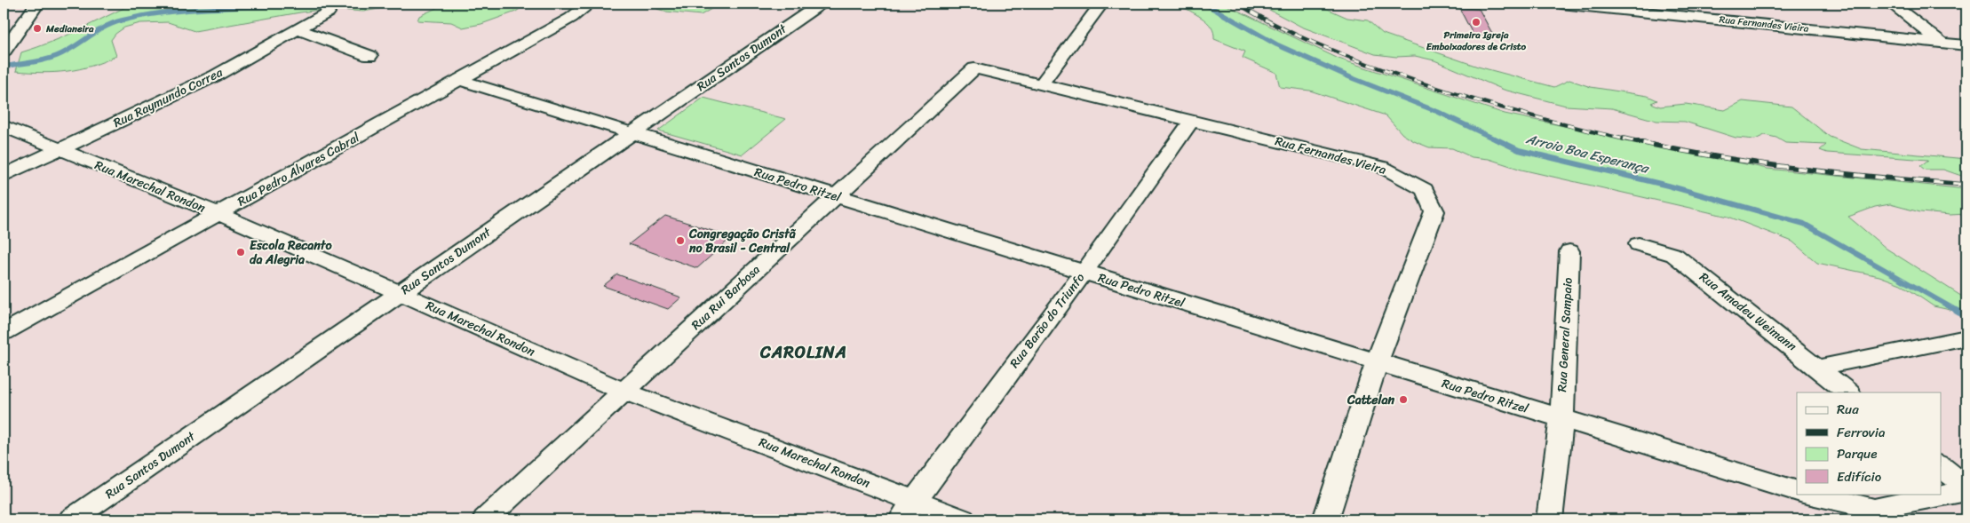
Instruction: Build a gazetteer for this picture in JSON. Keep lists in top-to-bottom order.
{
  "streets": {
    "street": [
      "Rua Fernandes Vieira",
      "Rua Santos Dumont",
      "Rua Raymundo Correa",
      "Rua Pedro Alvares Cabral",
      "Rua Pedro Ritzel",
      "Rua Marechal Rondon",
      "Rua Rui Barbosa",
      "Rua Amadeu Weimann",
      "Rua Barão do Triunfo",
      "Rua General Sampaio"
    ]
  },
  "crossings": [
    ["Rua Fernandes Vieira", "Rua Pedro Ritzel"],
    ["Rua Fernandes Vieira", "Rua Rui Barbosa"],
    ["Rua Fernandes Vieira", "Rua Barão do Triunfo"],
    ["Rua Santos Dumont", "Rua Pedro Ritzel"],
    ["Rua Santos Dumont", "Rua Marechal Rondon"],
    ["Rua Raymundo Correa", "Rua Marechal Rondon"],
    ["Rua Pedro Alvares Cabral", "Rua Pedro Ritzel"],
    ["Rua Pedro Alvares Cabral", "Rua Marechal Rondon"],
    ["Rua Pedro Ritzel", "Rua Rui Barbosa"],
    ["Rua Pedro Ritzel", "Rua Barão do Triunfo"],
    ["Rua Pedro Ritzel", "Rua General Sampaio"],
    ["Rua Marechal Rondon", "Rua Rui Barbosa"],
    ["Rua Marechal Rondon", "Rua Barão do Triunfo"]
  ],
  "districts": ["CAROLINA"],
  "water": ["Arroio Boa Esperança"],
  "places": [
    "Primeira Igreja Embaixadores de Cristo",
    "Medianeira",
    "Congregação Cristã no Brasil - Central",
    "Escola Recanto da Alegria",
    "Cattelan"
  ],
  "legend": [
    "Rua",
    "Ferrovia",
    "Parque",
    "Edifício"
  ]
}
